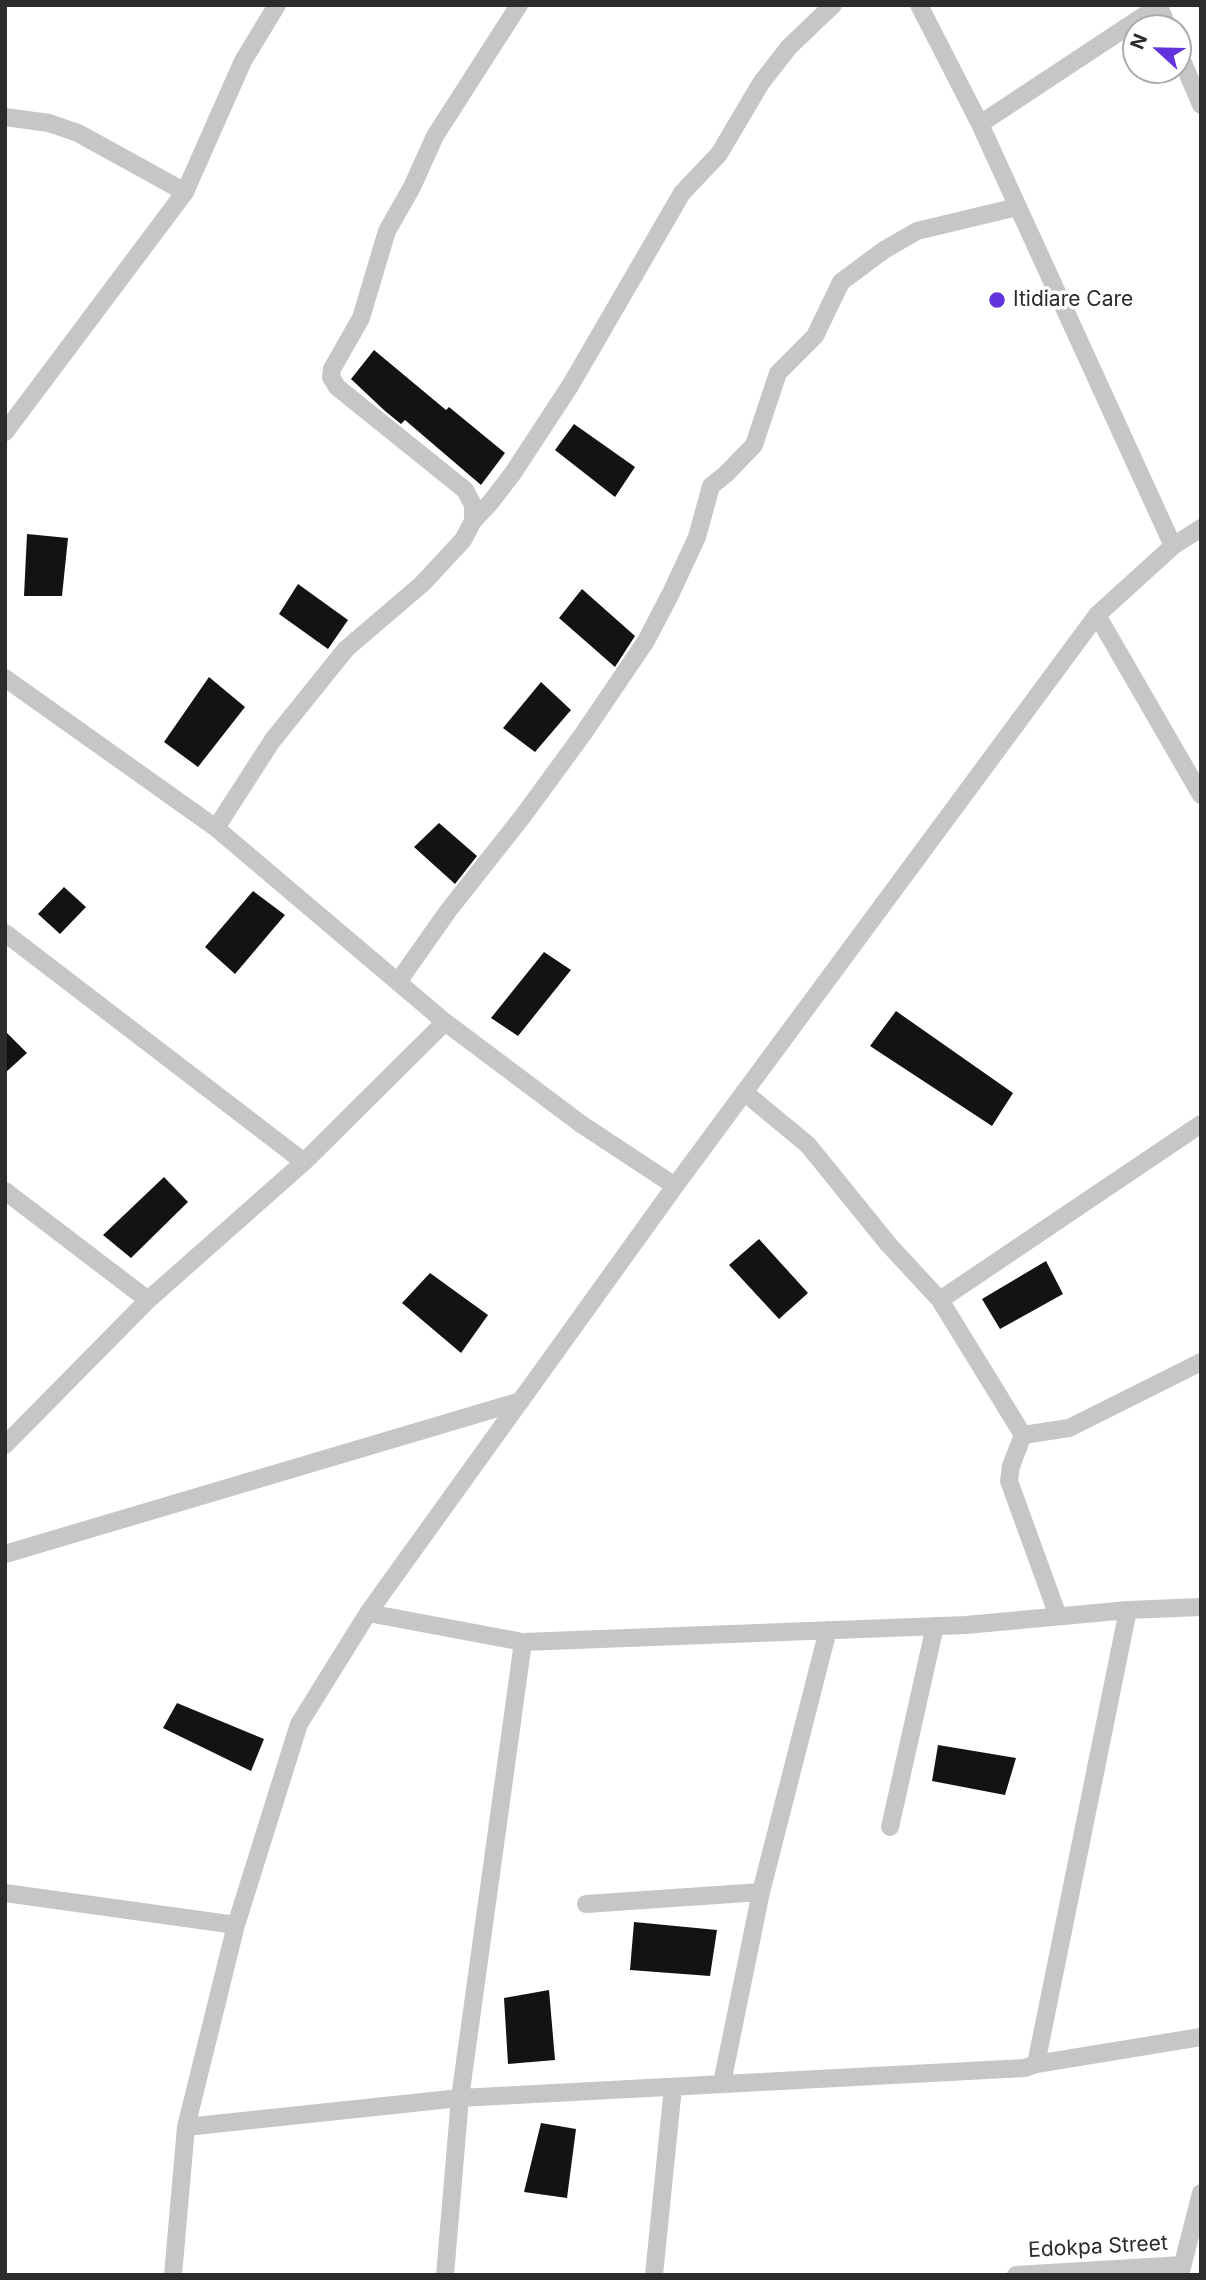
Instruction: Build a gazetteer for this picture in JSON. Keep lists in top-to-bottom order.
{
  "streets": {
    "street": ["Edokpa Street"]
  },
  "places": ["Itidiare Care"],
  "north": "left"
}
